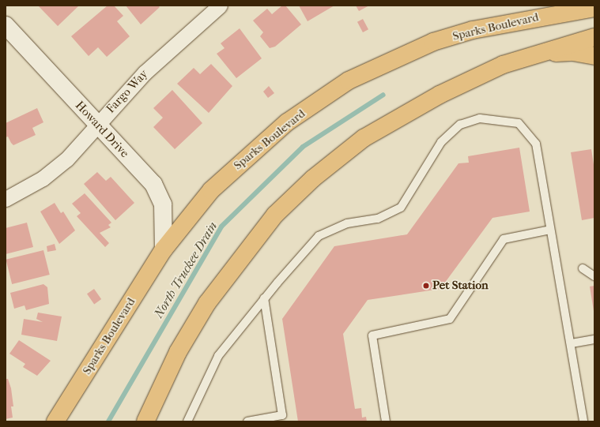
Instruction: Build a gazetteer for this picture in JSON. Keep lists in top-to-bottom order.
{
  "streets": {
    "main road": ["Sparks Boulevard"],
    "street": ["Fargo Way", "Howard Drive"]
  },
  "crossings": [
    ["Sparks Boulevard", "Howard Drive"],
    ["Fargo Way", "Howard Drive"]
  ],
  "water": ["North Truckee Drain"],
  "places": ["Pet Station"]
}
